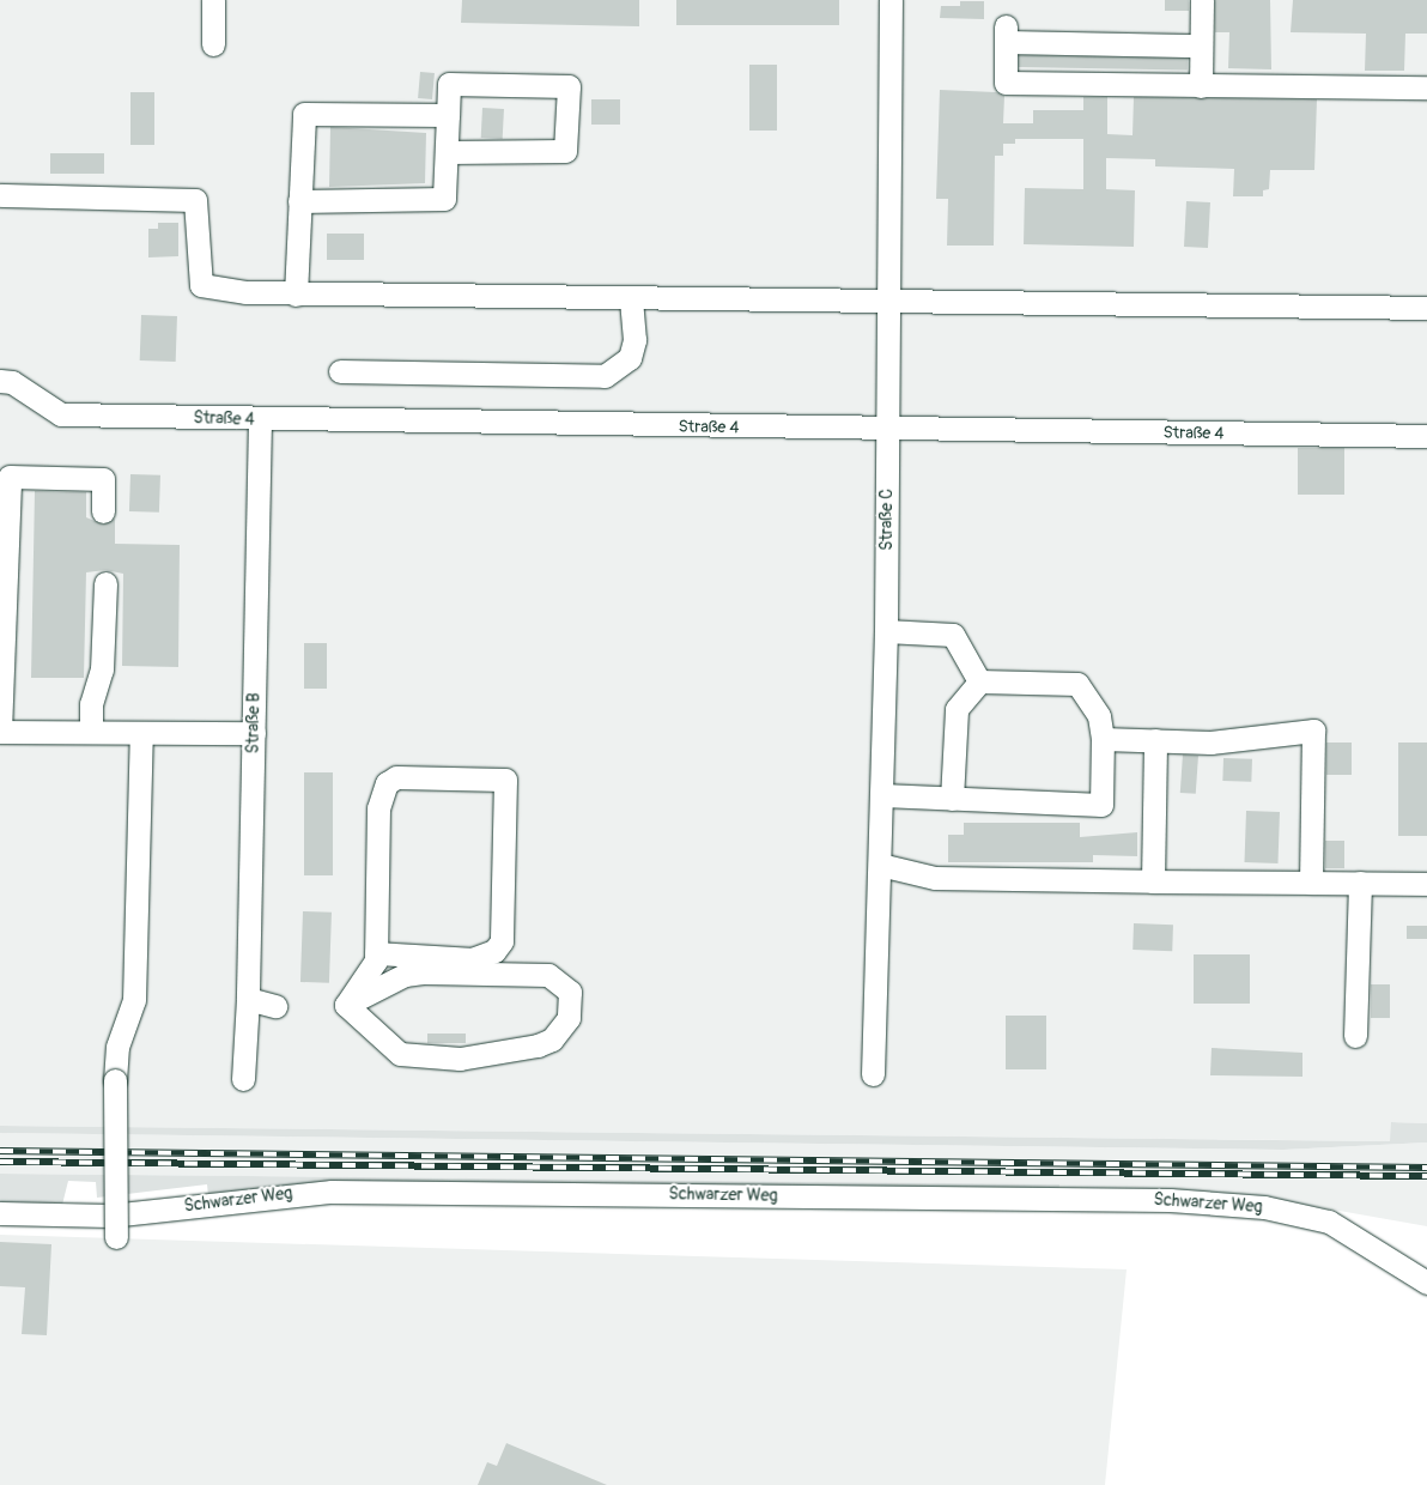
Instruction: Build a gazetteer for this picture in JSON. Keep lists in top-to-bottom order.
{
  "streets": {
    "street": [
      "Straße 4",
      "Straße C",
      "Straße B",
      "Schwarzer Weg"
    ]
  },
  "crossings": [
    ["Straße 4", "Straße C"],
    ["Straße 4", "Straße B"]
  ]
}
